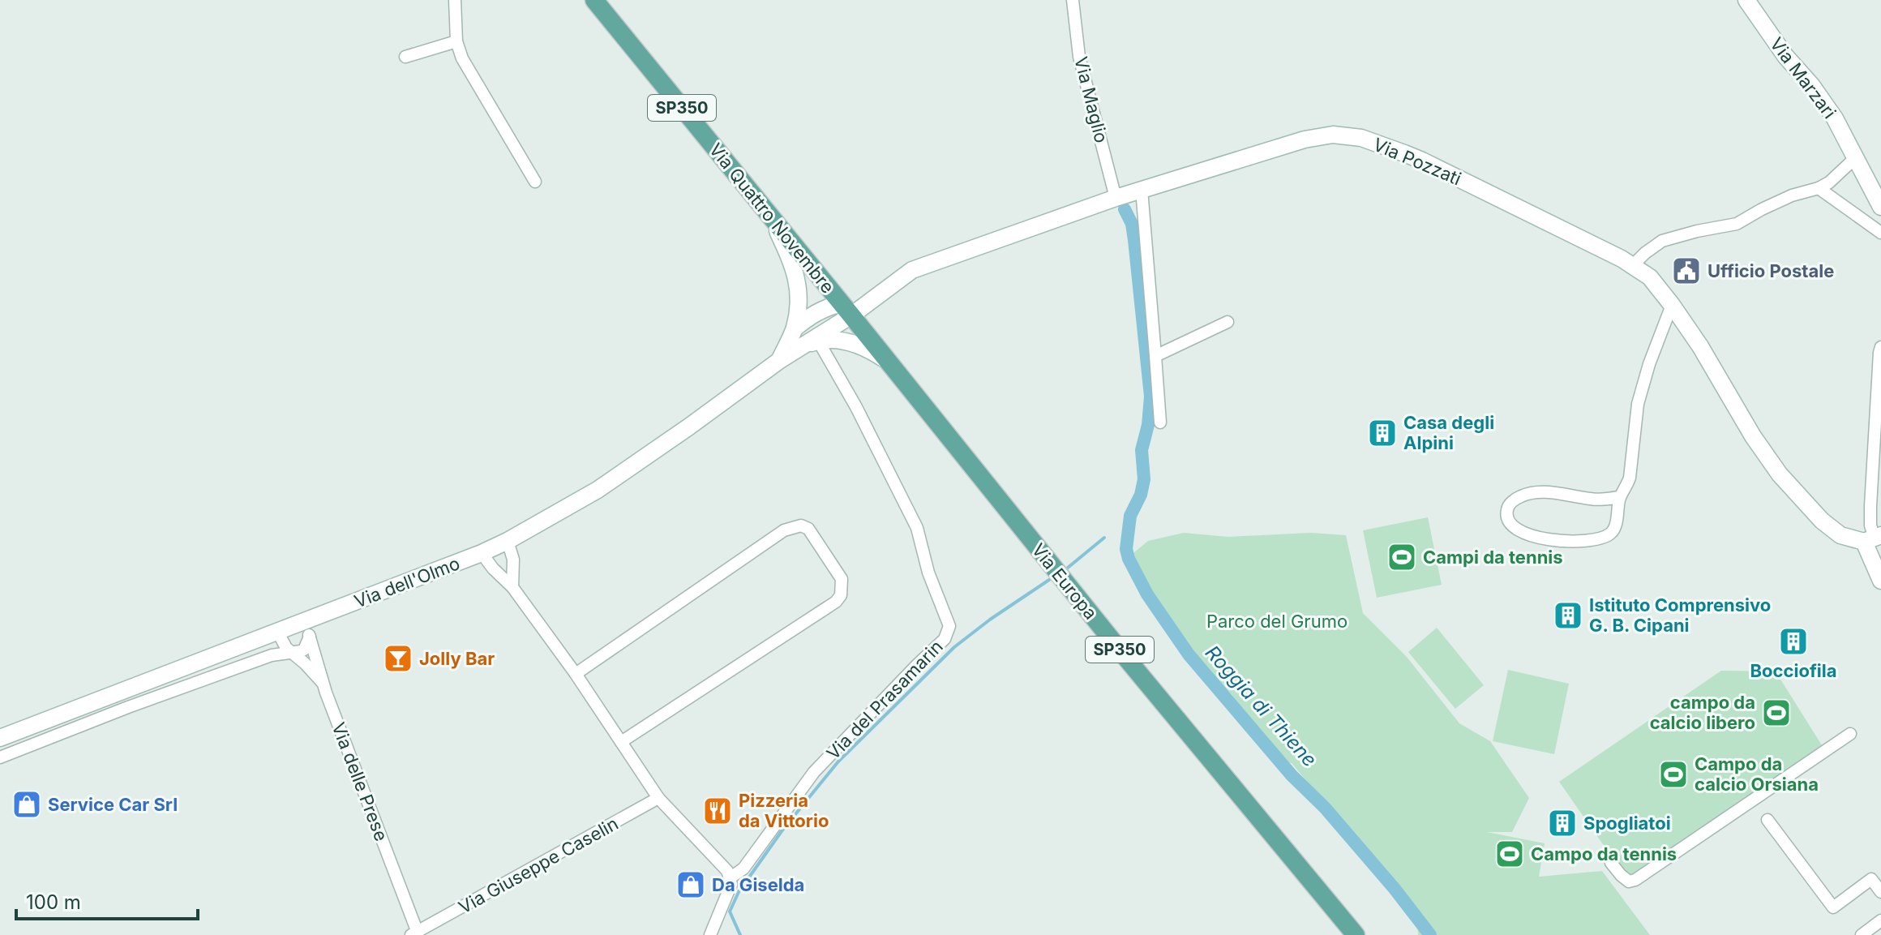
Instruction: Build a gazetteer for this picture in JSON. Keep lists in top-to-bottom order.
{
  "streets": {
    "main road": ["SP350", "Via Quattro Novembre", "Via Europa"],
    "street": [
      "Via Marzari",
      "Via Maglio",
      "Via Pozzati",
      "Via dell'Olmo",
      "Via del Prasamarin",
      "Via delle Prese",
      "Via Giuseppe Caselin"
    ]
  },
  "crossings": [
    ["Via Maglio", "Via Pozzati"],
    ["Via Pozzati", "Via Quattro Novembre"],
    ["Via Pozzati", "Via Europa"],
    ["Via Pozzati", "Via dell'Olmo"],
    ["Via Quattro Novembre", "Via Europa"],
    ["Via Quattro Novembre", "Via dell'Olmo"],
    ["Via Europa", "Via dell'Olmo"],
    ["Via dell'Olmo", "Via del Prasamarin"],
    ["Via dell'Olmo", "Via delle Prese"],
    ["Via delle Prese", "Via Giuseppe Caselin"]
  ],
  "water": ["Roggia di Thiene"],
  "parks": ["Parco del Grumo"],
  "places": {
    "public building": ["Ufficio Postale"],
    "building": [
      "Casa degli Alpini",
      "Istituto Comprensivo G. B. Cipani",
      "Bocciofila",
      "Spogliatoi"
    ],
    "sports": [
      "Campi da tennis",
      "campo da calcio libero",
      "Campo da calcio Orsiana",
      "Campo da tennis"
    ],
    "bar": ["Jolly Bar"],
    "shop": ["Service Car Srl", "Da Giselda"],
    "restaurant": ["Pizzeria da Vittorio"]
  },
  "scale_bar": "100 m"
}
